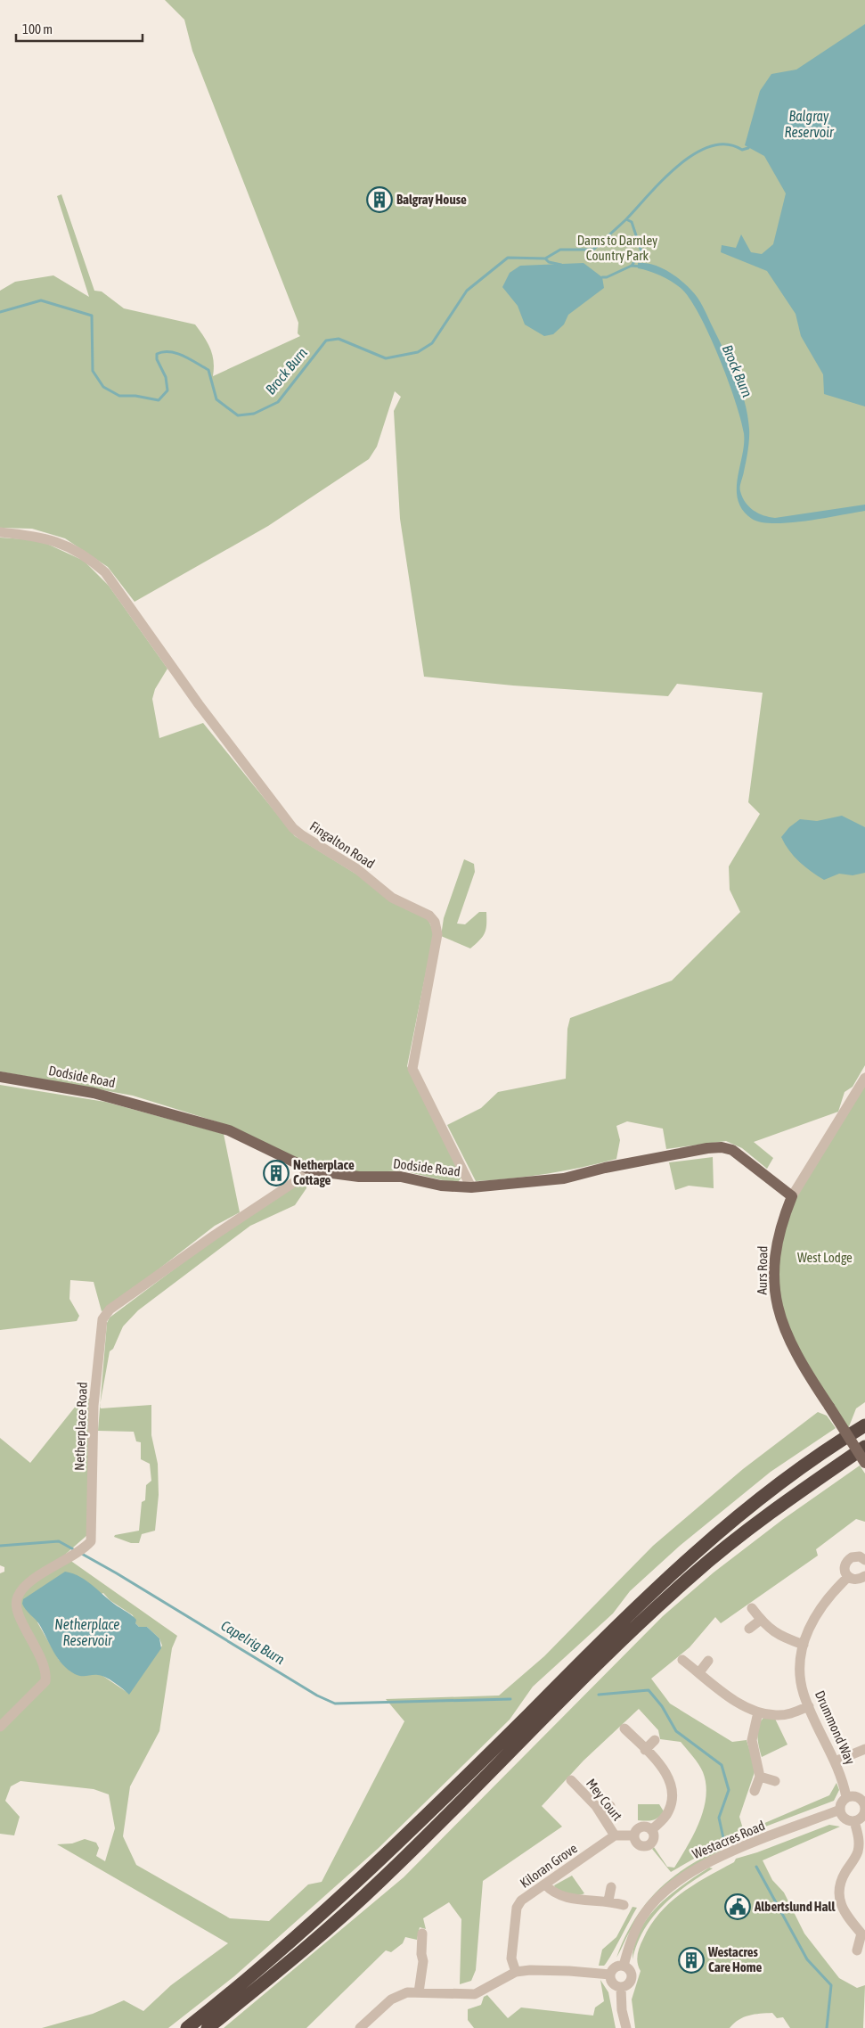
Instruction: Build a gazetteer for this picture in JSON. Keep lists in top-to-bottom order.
{
  "streets": {
    "main road": ["Dodside Road", "Aurs Road"],
    "street": [
      "Fingalton Road",
      "Netherplace Road",
      "Drummond Way",
      "Mey Court",
      "Westacres Road",
      "Kiloran Grove"
    ]
  },
  "crossings": [
    ["Fingalton Road", "Dodside Road"],
    ["Dodside Road", "Aurs Road"],
    ["Dodside Road", "Netherplace Road"],
    ["Drummond Way", "Westacres Road"],
    ["Mey Court", "Kiloran Grove"]
  ],
  "water": [
    "Balgray Reservoir",
    "Brock Burn",
    "Netherplace Reservoir",
    "Capelrig Burn"
  ],
  "parks": ["Dams to Darnley Country Park", "West Lodge"],
  "places": {
    "building": ["Balgray House", "Netherplace Cottage", "Westacres Care Home"],
    "public building": ["Albertslund Hall"]
  },
  "scale_bar": "100 m"
}
